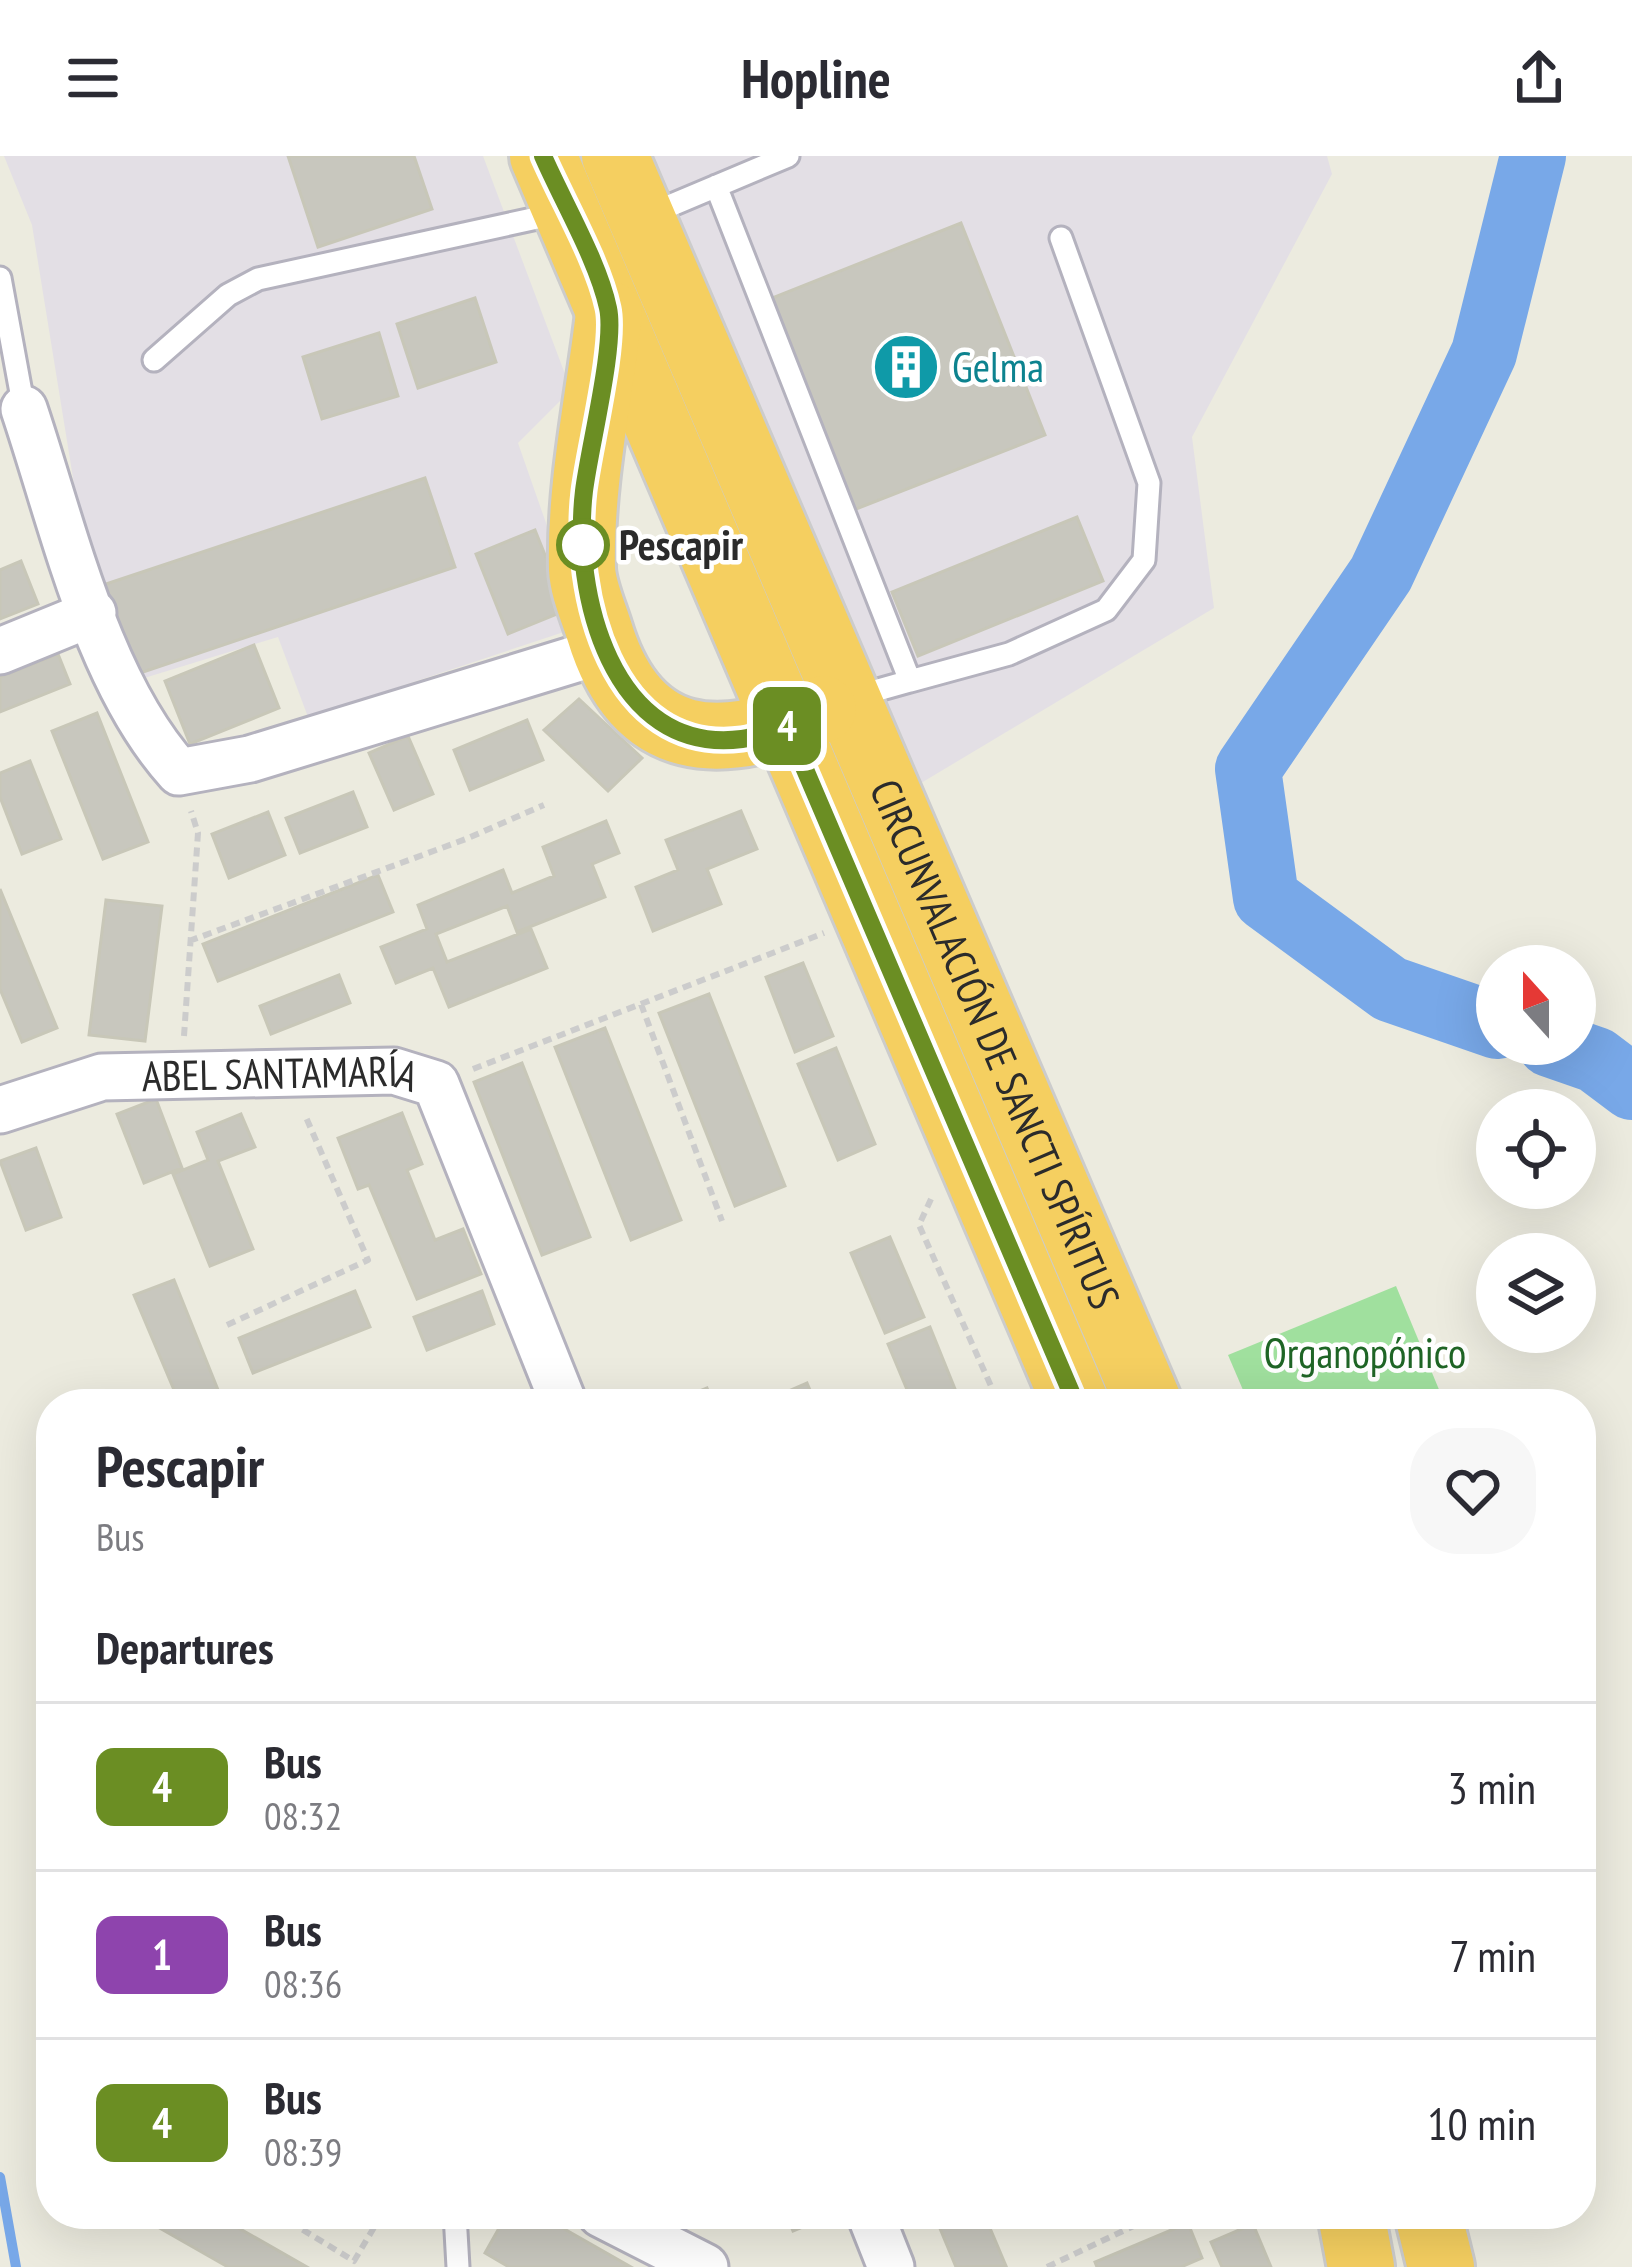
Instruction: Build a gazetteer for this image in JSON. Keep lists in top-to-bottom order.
{
  "streets": {
    "highway": ["CIRCUNVALACIÓN DE SANCTI SPÍRITUS"],
    "street": ["ABEL SANTAMARÍA"]
  },
  "parks": ["Organopónico"],
  "places": {
    "building": ["Gelma"],
    "other": ["Pescapir"]
  },
  "lines": ["bus line 4"],
  "north": "top",
  "page": {
    "header": "Hopline",
    "on_map": "4",
    "heading": [
      ["Pescapir", "Bus"],
      "Departures"
    ],
    "list": [
      {
        "mark": "4",
        "name": "Bus",
        "note": "08:32",
        "value": "3 min"
      },
      {
        "mark": "1",
        "name": "Bus",
        "note": "08:36",
        "value": "7 min"
      },
      {
        "mark": "4",
        "name": "Bus",
        "note": "08:39",
        "value": "10 min"
      }
    ]
  }
}
